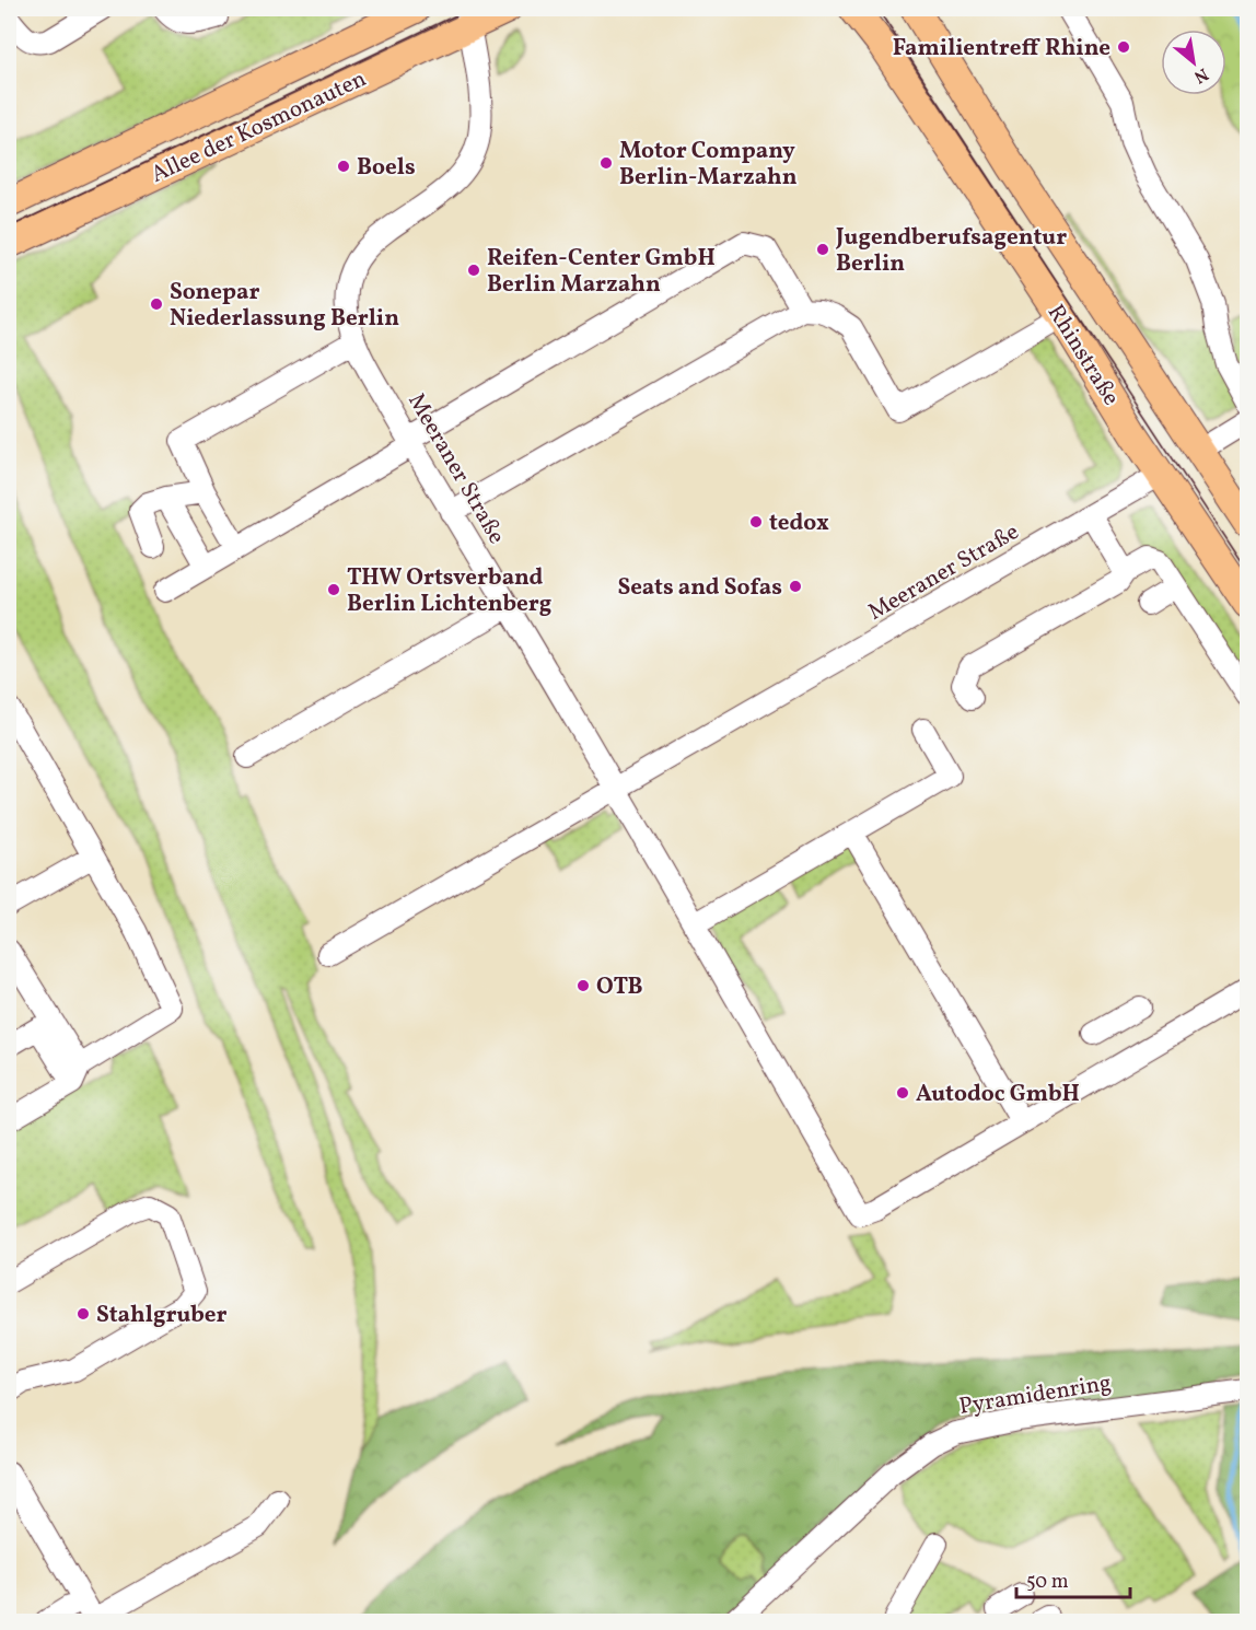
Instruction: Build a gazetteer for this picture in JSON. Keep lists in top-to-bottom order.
{
  "streets": {
    "main road": ["Allee der Kosmonauten", "Rhinstraße"],
    "street": ["Meeraner Straße", "Pyramidenring"]
  },
  "crossings": [
    ["Allee der Kosmonauten", "Meeraner Straße"],
    ["Rhinstraße", "Meeraner Straße"]
  ],
  "places": [
    "Familientreff Rhine",
    "Motor Company Berlin-Marzahn",
    "Boels",
    "Jugendberufsagentur Berlin",
    "Reifen-Center GmbH Berlin Marzahn",
    "Sonepar Niederlassung Berlin",
    "tedox",
    "Seats and Sofas",
    "THW Ortsverband Berlin Lichtenberg",
    "OTB",
    "Autodoc GmbH",
    "Stahlgruber"
  ],
  "scale_bar": "50 m",
  "north": "bottom right"
}
